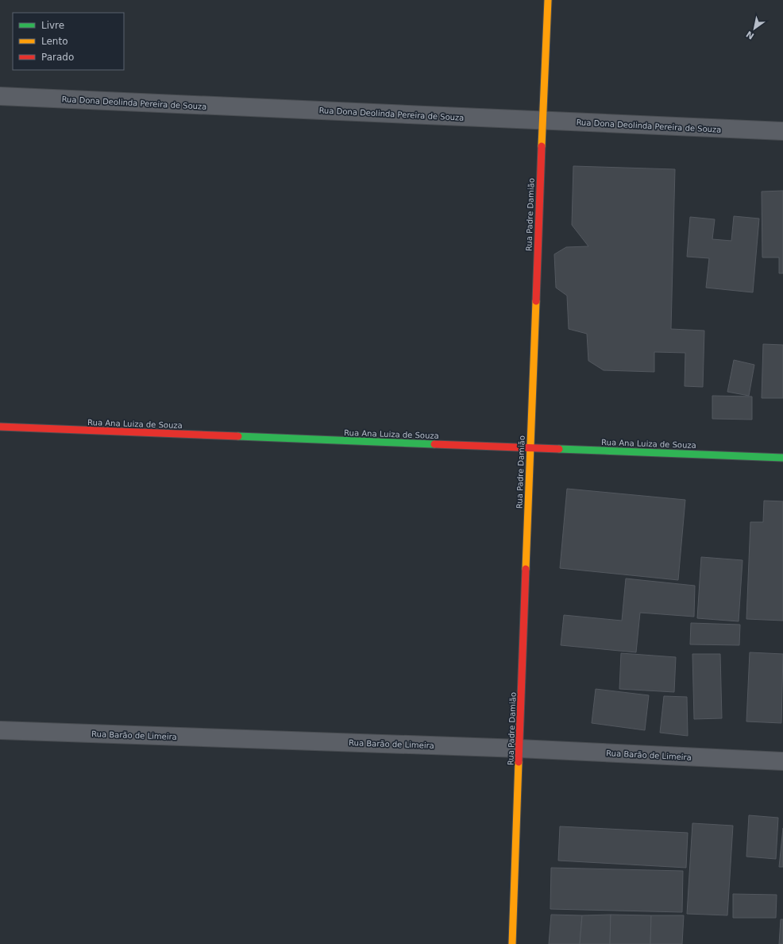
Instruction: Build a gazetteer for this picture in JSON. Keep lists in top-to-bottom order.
{
  "streets": {
    "street": [
      "Rua Dona Deolinda Pereira de Souza",
      "Rua Padre Damião",
      "Rua Ana Luiza de Souza",
      "Rua Barão de Limeira"
    ]
  },
  "crossings": [
    ["Rua Dona Deolinda Pereira de Souza", "Rua Padre Damião"],
    ["Rua Padre Damião", "Rua Ana Luiza de Souza"],
    ["Rua Padre Damião", "Rua Barão de Limeira"]
  ],
  "legend": ["Livre", "Lento", "Parado"],
  "north": "bottom left"
}
